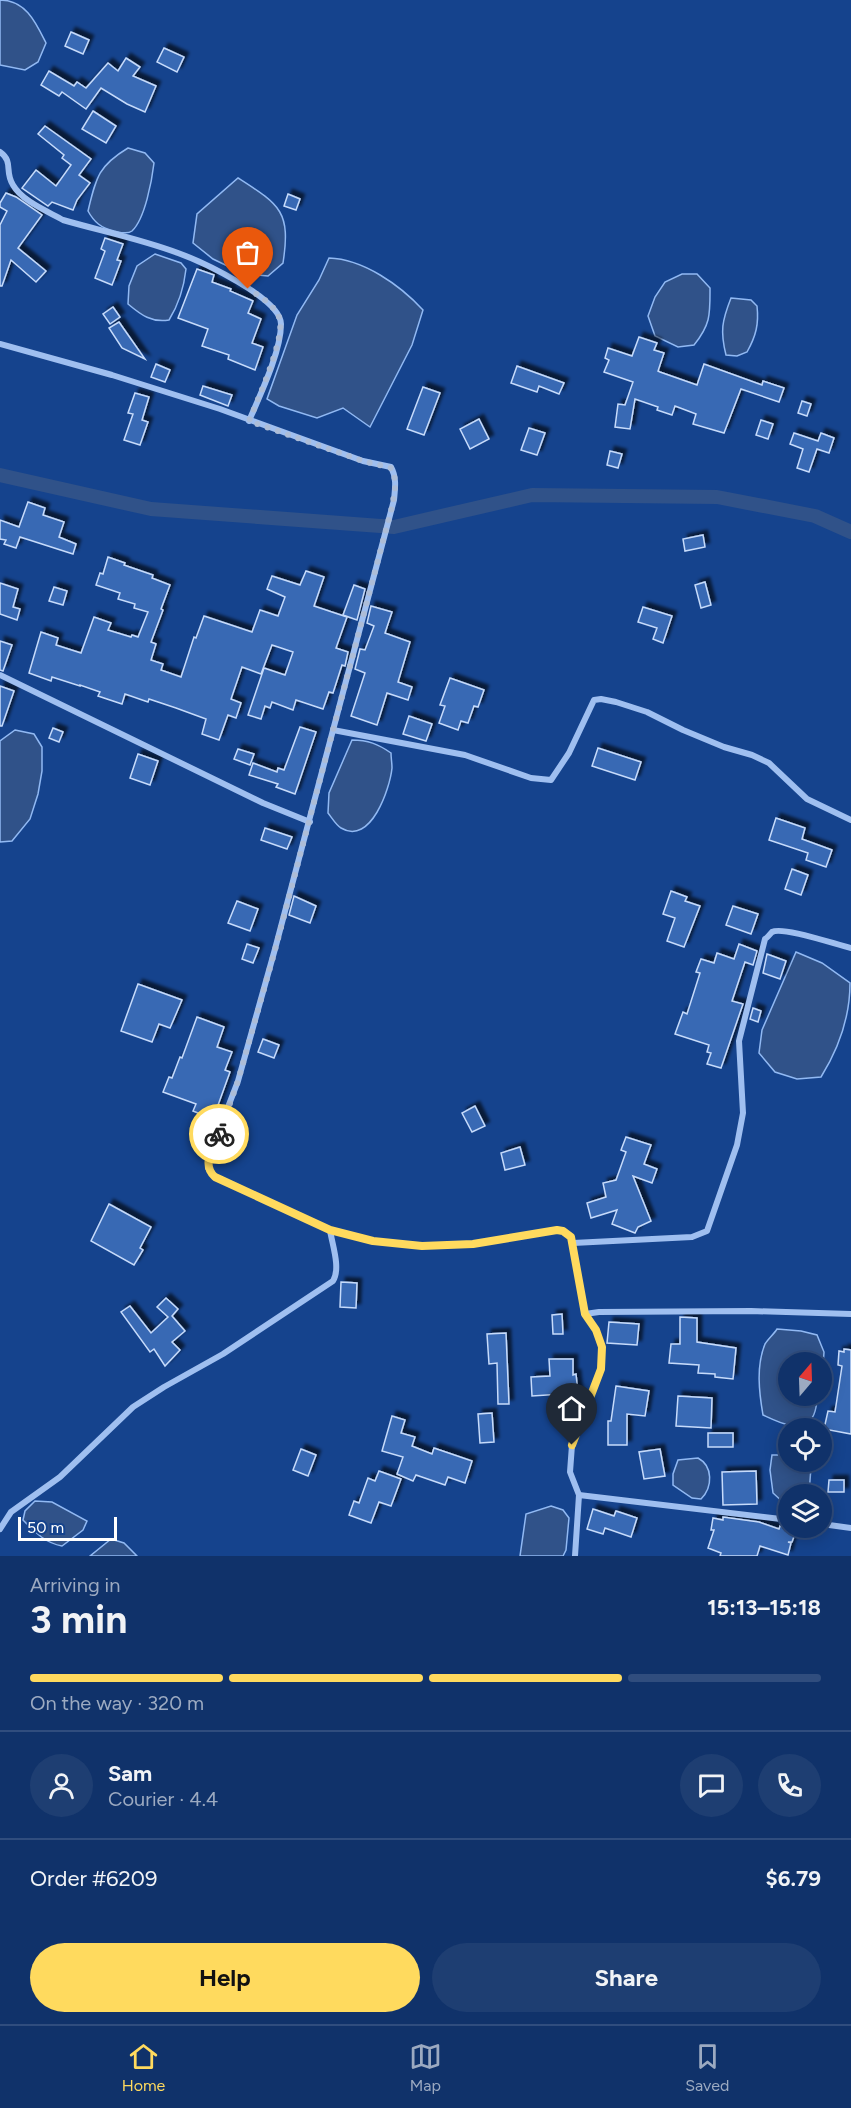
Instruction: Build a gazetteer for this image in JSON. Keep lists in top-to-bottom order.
{
  "scale_bar": "50 m",
  "north": "top",
  "page": {
    "scale": "50 m",
    "heading": ["3 min", "Arriving in", "15:13–15:18"],
    "panel": [
      "Sam",
      "Courier · 4.4",
      "Order #6209",
      "$6.79"
    ],
    "bar": "On the way · 320 m",
    "buttons": ["Help", "Share"],
    "tabs": ["Home", "Map", "Saved"]
  }
}
